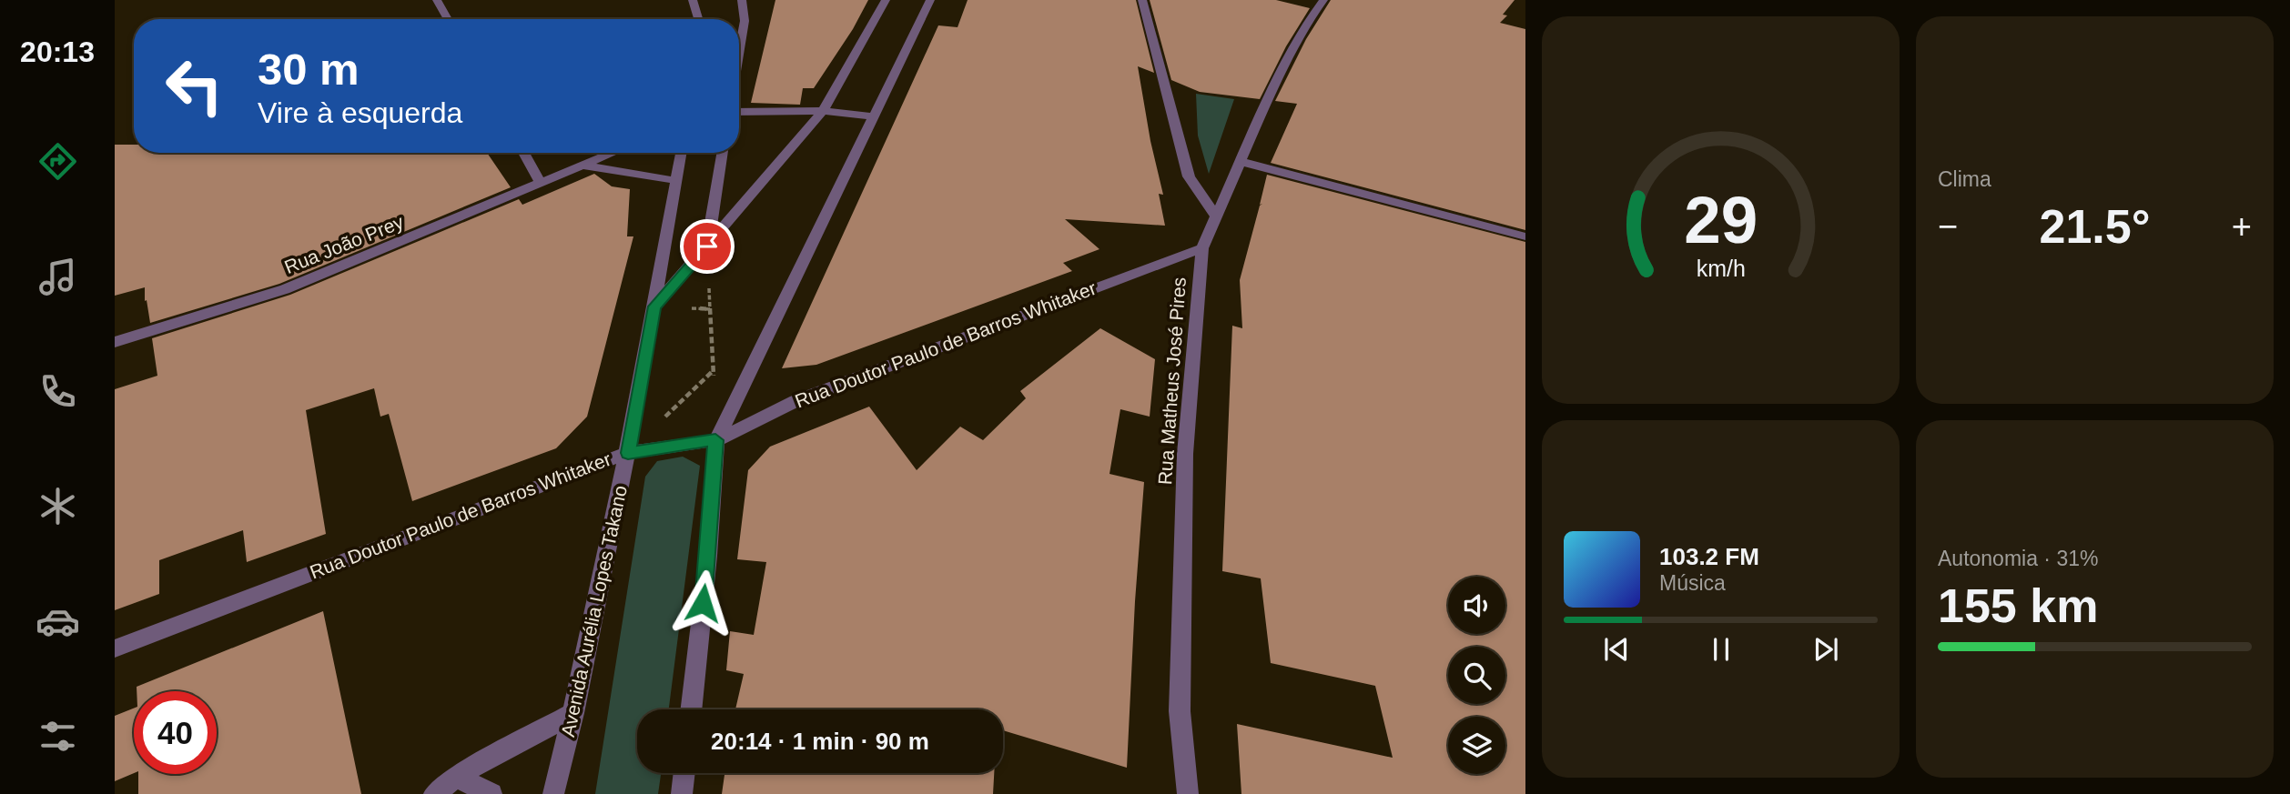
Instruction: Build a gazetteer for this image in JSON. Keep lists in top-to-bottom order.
{
  "streets": {
    "street": [
      "Rua João Prey",
      "Rua Doutor Paulo de Barros Whitaker",
      "Rua Matheus José Pires",
      "Avenida Aurélia Lopes Takano"
    ]
  },
  "crossings": [
    ["Rua João Prey", "Avenida Aurélia Lopes Takano"],
    ["Rua Doutor Paulo de Barros Whitaker", "Rua Matheus José Pires"],
    ["Rua Doutor Paulo de Barros Whitaker", "Avenida Aurélia Lopes Takano"]
  ],
  "page": {
    "tabs": "20:13",
    "tile": [
      "Clima",
      ["Autonomia · 31%", "155 km"]
    ],
    "turn": ["30 m", "Vire à esquerda"],
    "heat": ["−", "21.5°", "+"],
    "song": ["103.2 FM", "Música"],
    "limit": "40",
    "trip": "20:14 · 1 min · 90 m",
    "gauge": ["29", "km/h"]
  }
}
